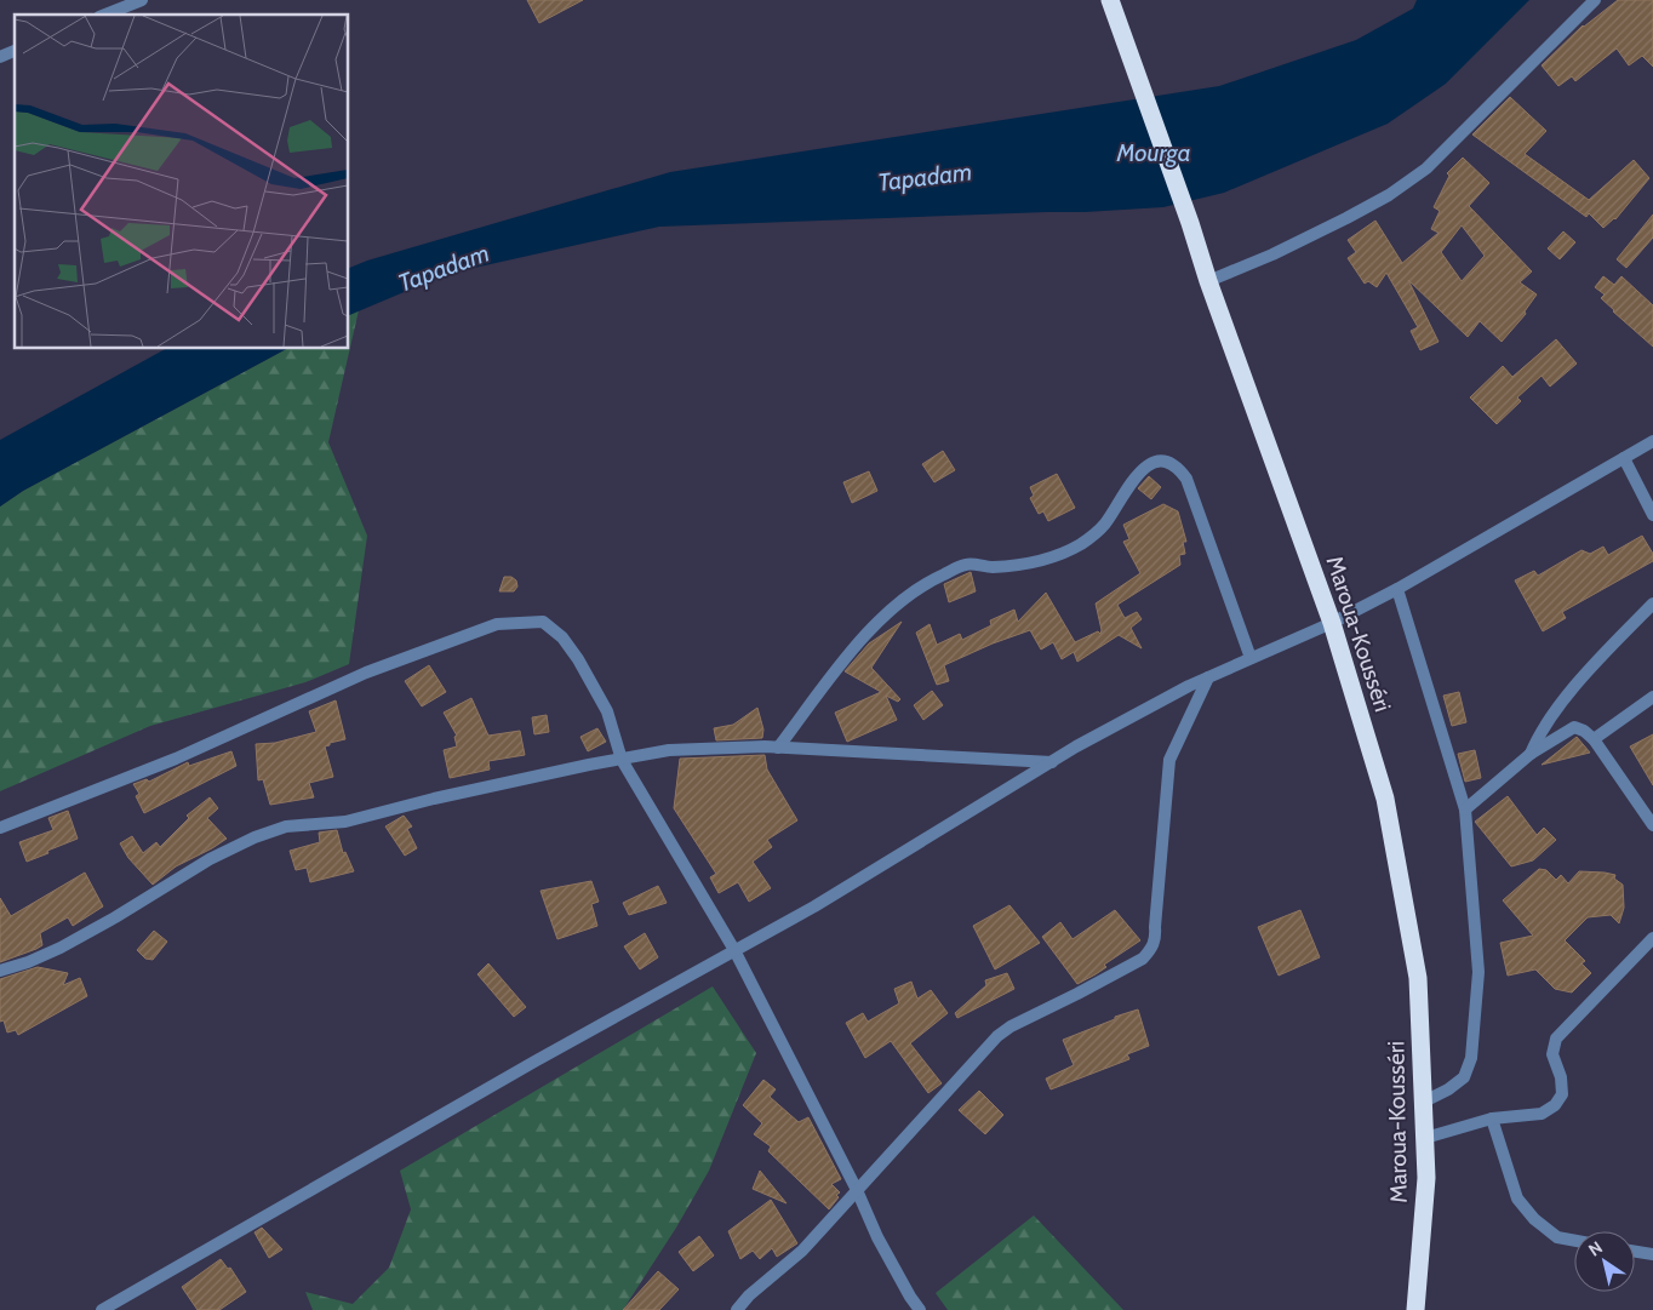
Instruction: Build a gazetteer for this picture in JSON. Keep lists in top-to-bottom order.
{
  "streets": {
    "highway": ["Maroua-Kousséri"]
  },
  "water": ["Mourga", "Tapadam"],
  "north": "top left"
}
